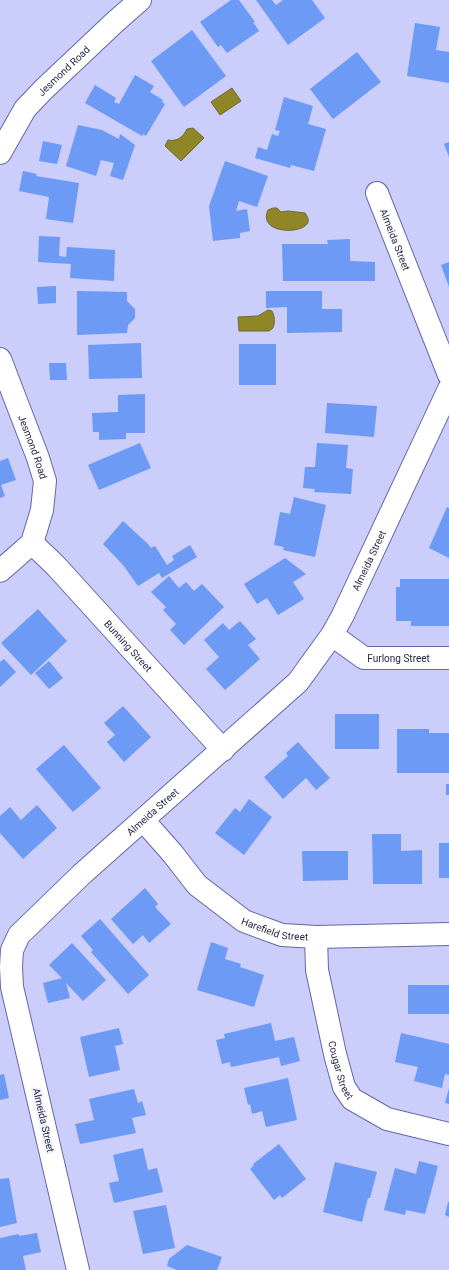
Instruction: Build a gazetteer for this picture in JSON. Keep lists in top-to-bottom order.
{
  "streets": {
    "street": [
      "Jesmond Road",
      "Almeida Street",
      "Bunning Street",
      "Furlong Street",
      "Harefield Street",
      "Cougar Street"
    ]
  },
  "crossings": [
    ["Jesmond Road", "Bunning Street"],
    ["Almeida Street", "Bunning Street"],
    ["Almeida Street", "Furlong Street"],
    ["Almeida Street", "Harefield Street"],
    ["Harefield Street", "Cougar Street"]
  ]
}
